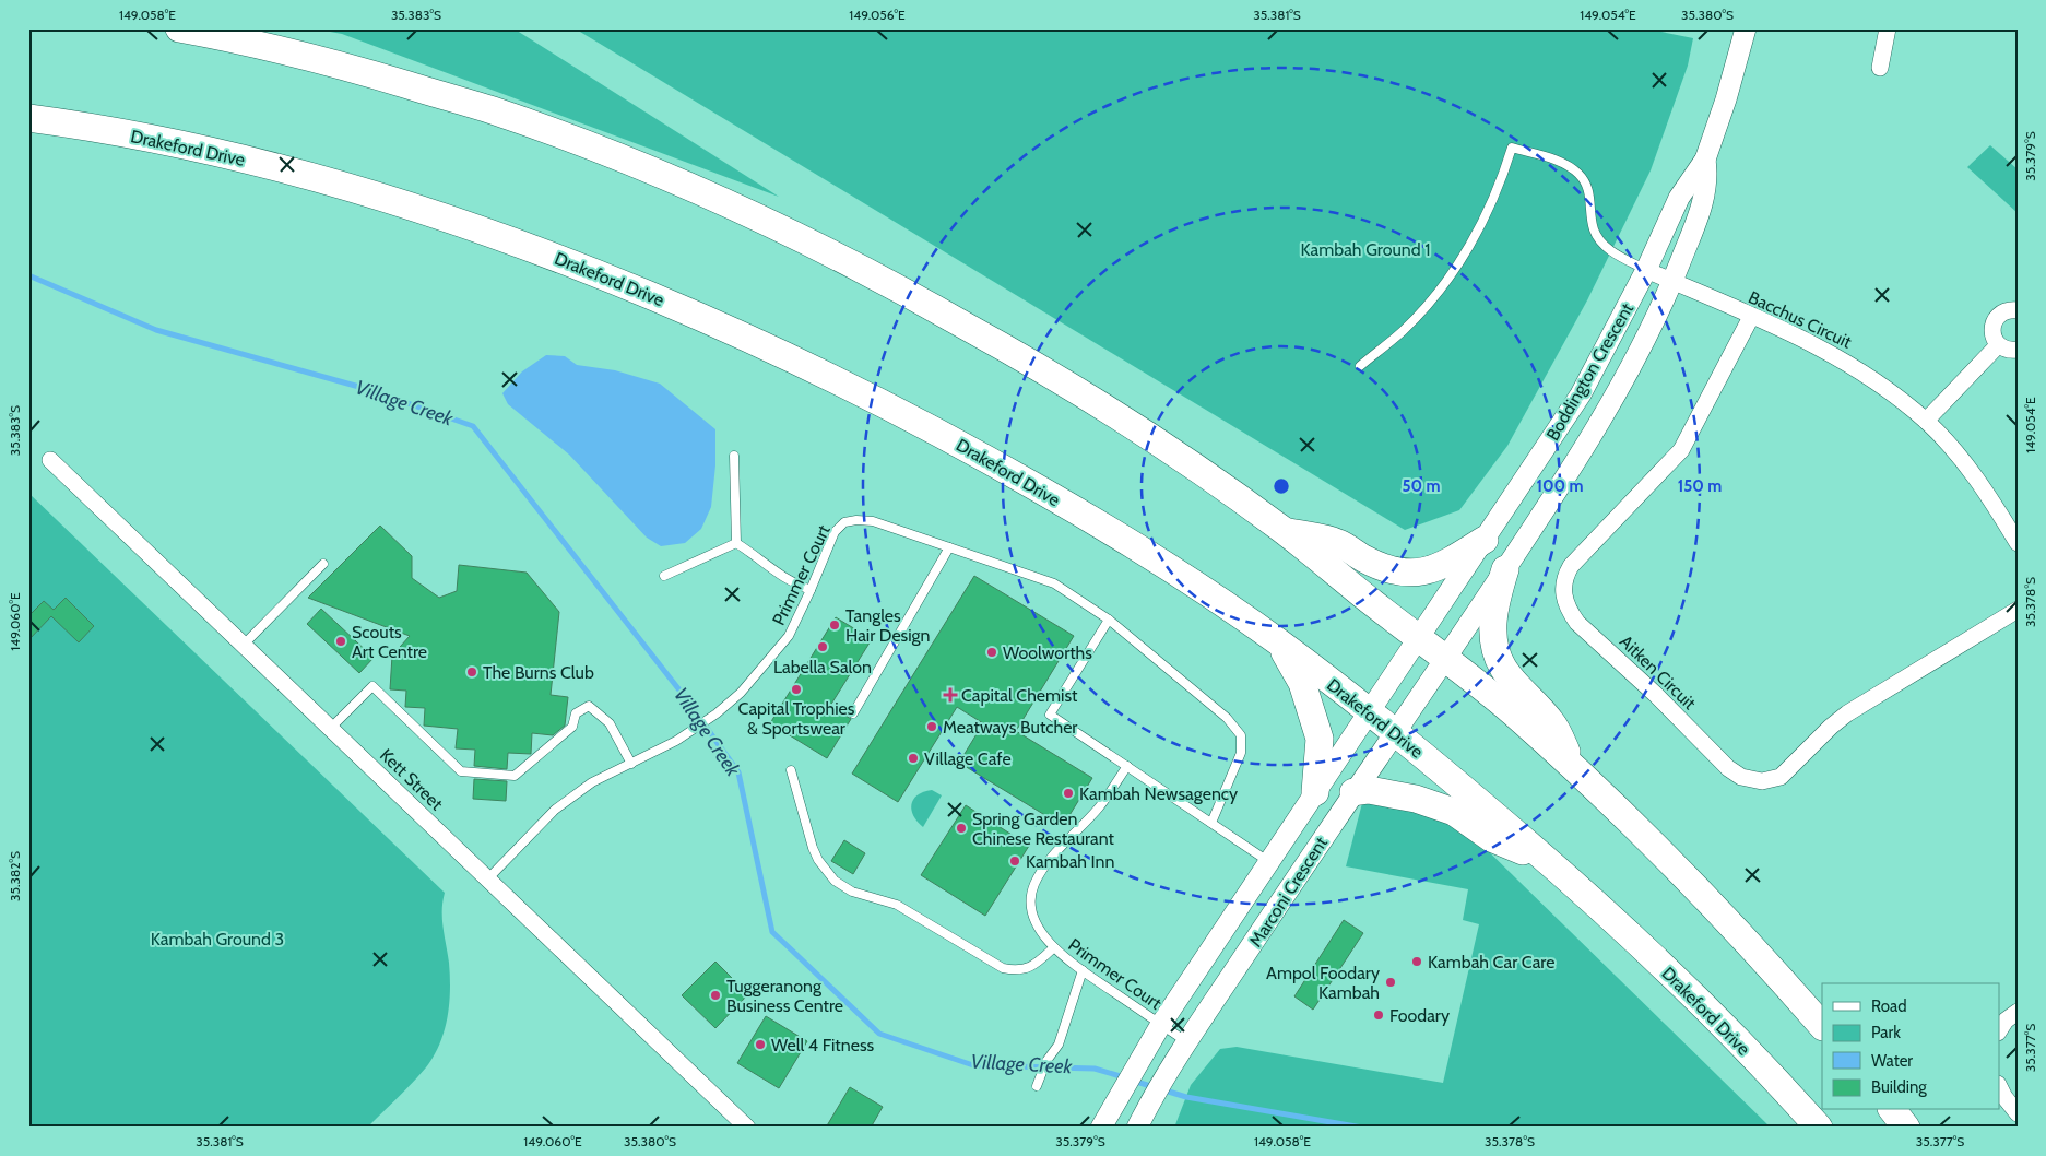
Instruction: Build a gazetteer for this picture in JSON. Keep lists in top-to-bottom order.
{
  "streets": {
    "highway": ["Drakeford Drive"],
    "street": [
      "Bacchus Circuit",
      "Boddington Crescent",
      "Aitken Circuit",
      "Kett Street",
      "Marconi Crescent"
    ],
    "lane": ["Primmer Court"]
  },
  "crossings": [
    ["Drakeford Drive", "Boddington Crescent"],
    ["Drakeford Drive", "Marconi Crescent"],
    ["Bacchus Circuit", "Boddington Crescent"],
    ["Bacchus Circuit", "Aitken Circuit"],
    ["Boddington Crescent", "Marconi Crescent"],
    ["Primmer Court", "Kett Street"],
    ["Primmer Court", "Marconi Crescent"]
  ],
  "water": ["Village Creek"],
  "parks": ["Kambah Ground 1", "Kambah Ground 3"],
  "places": {
    "other": [
      "Tangles Hair Design",
      "Scouts Art Centre",
      "Labella Salon",
      "Woolworths",
      "The Burns Club",
      "Capital Trophies & Sportswear",
      "Meatways Butcher",
      "Village Cafe",
      "Kambah Newsagency",
      "Spring Garden Chinese Restaurant",
      "Kambah Inn",
      "Kambah Car Care",
      "Ampol Foodary Kambah",
      "Tuggeranong Business Centre",
      "Foodary",
      "Well 4 Fitness"
    ],
    "health": ["Capital Chemist"]
  },
  "legend": [
    "Road",
    "Park",
    "Water",
    "Building"
  ],
  "coordinates": [
    "149.058°E",
    "35.383°S",
    "149.056°E",
    "35.381°S",
    "149.054°E",
    "35.380°S",
    "35.379°S",
    "35.378°S",
    "149.060°E",
    "35.382°S",
    "35.377°S"
  ],
  "rings": ["50 m", "100 m", "150 m"]
}
